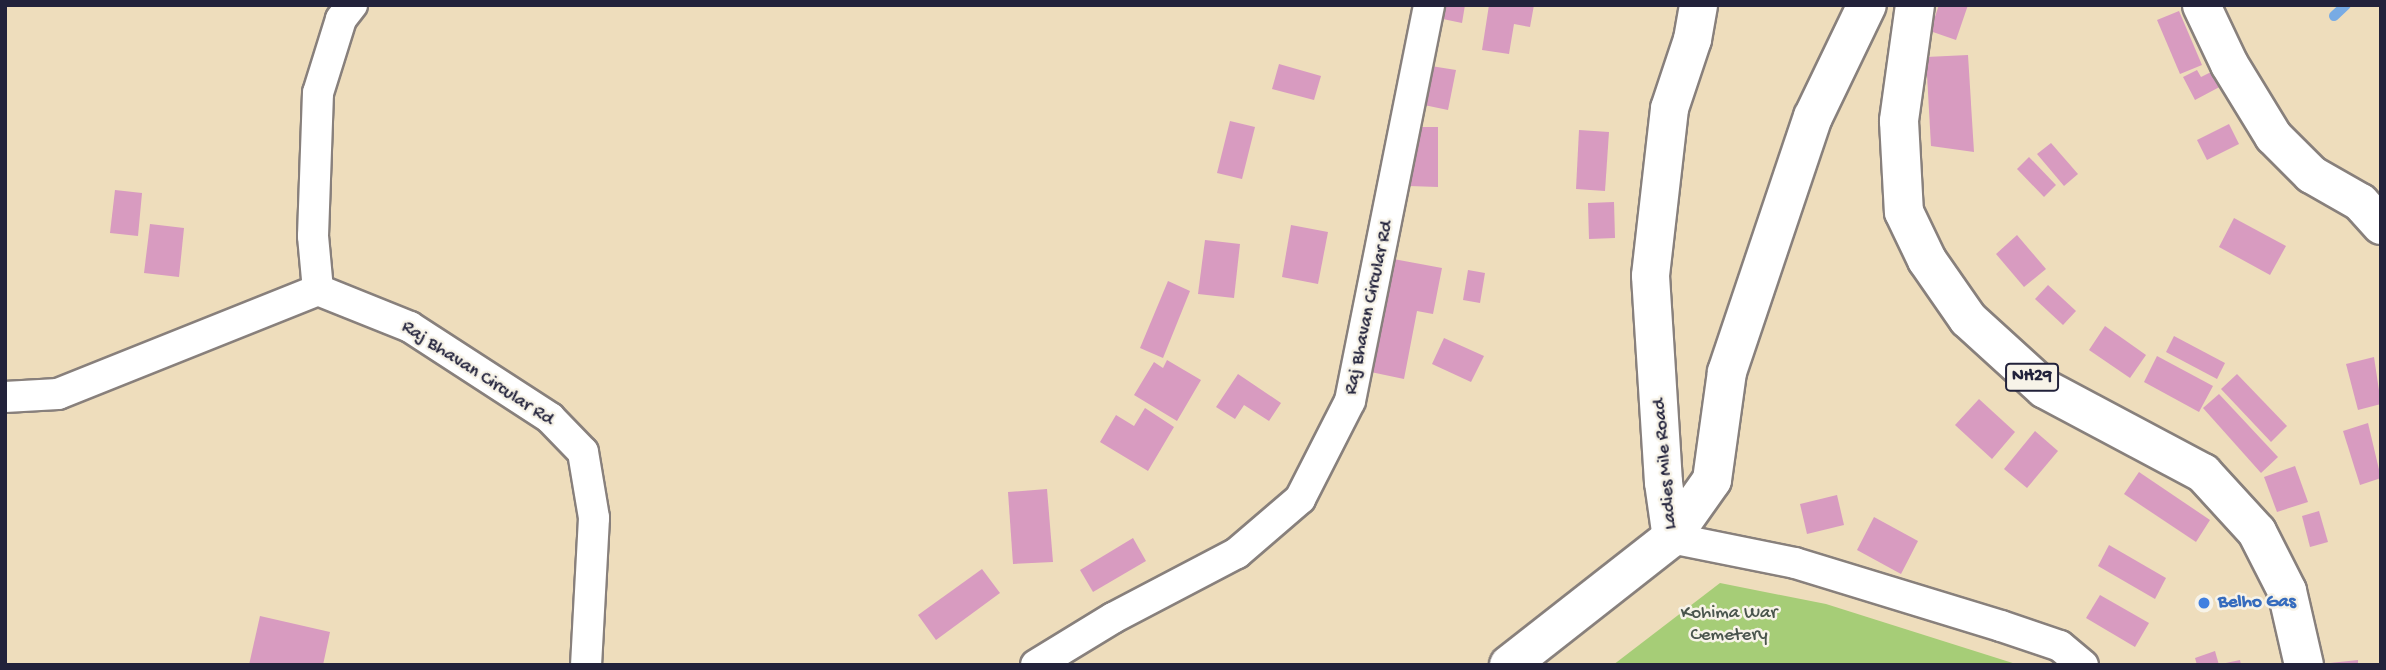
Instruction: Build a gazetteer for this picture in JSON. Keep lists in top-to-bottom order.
{
  "streets": {
    "main road": ["NH29"],
    "street": ["Raj Bhavan Circular Rd", "Ladies Mile Road"]
  },
  "parks": ["Kohima War Cemetery"],
  "places": ["Belho Gas"]
}
